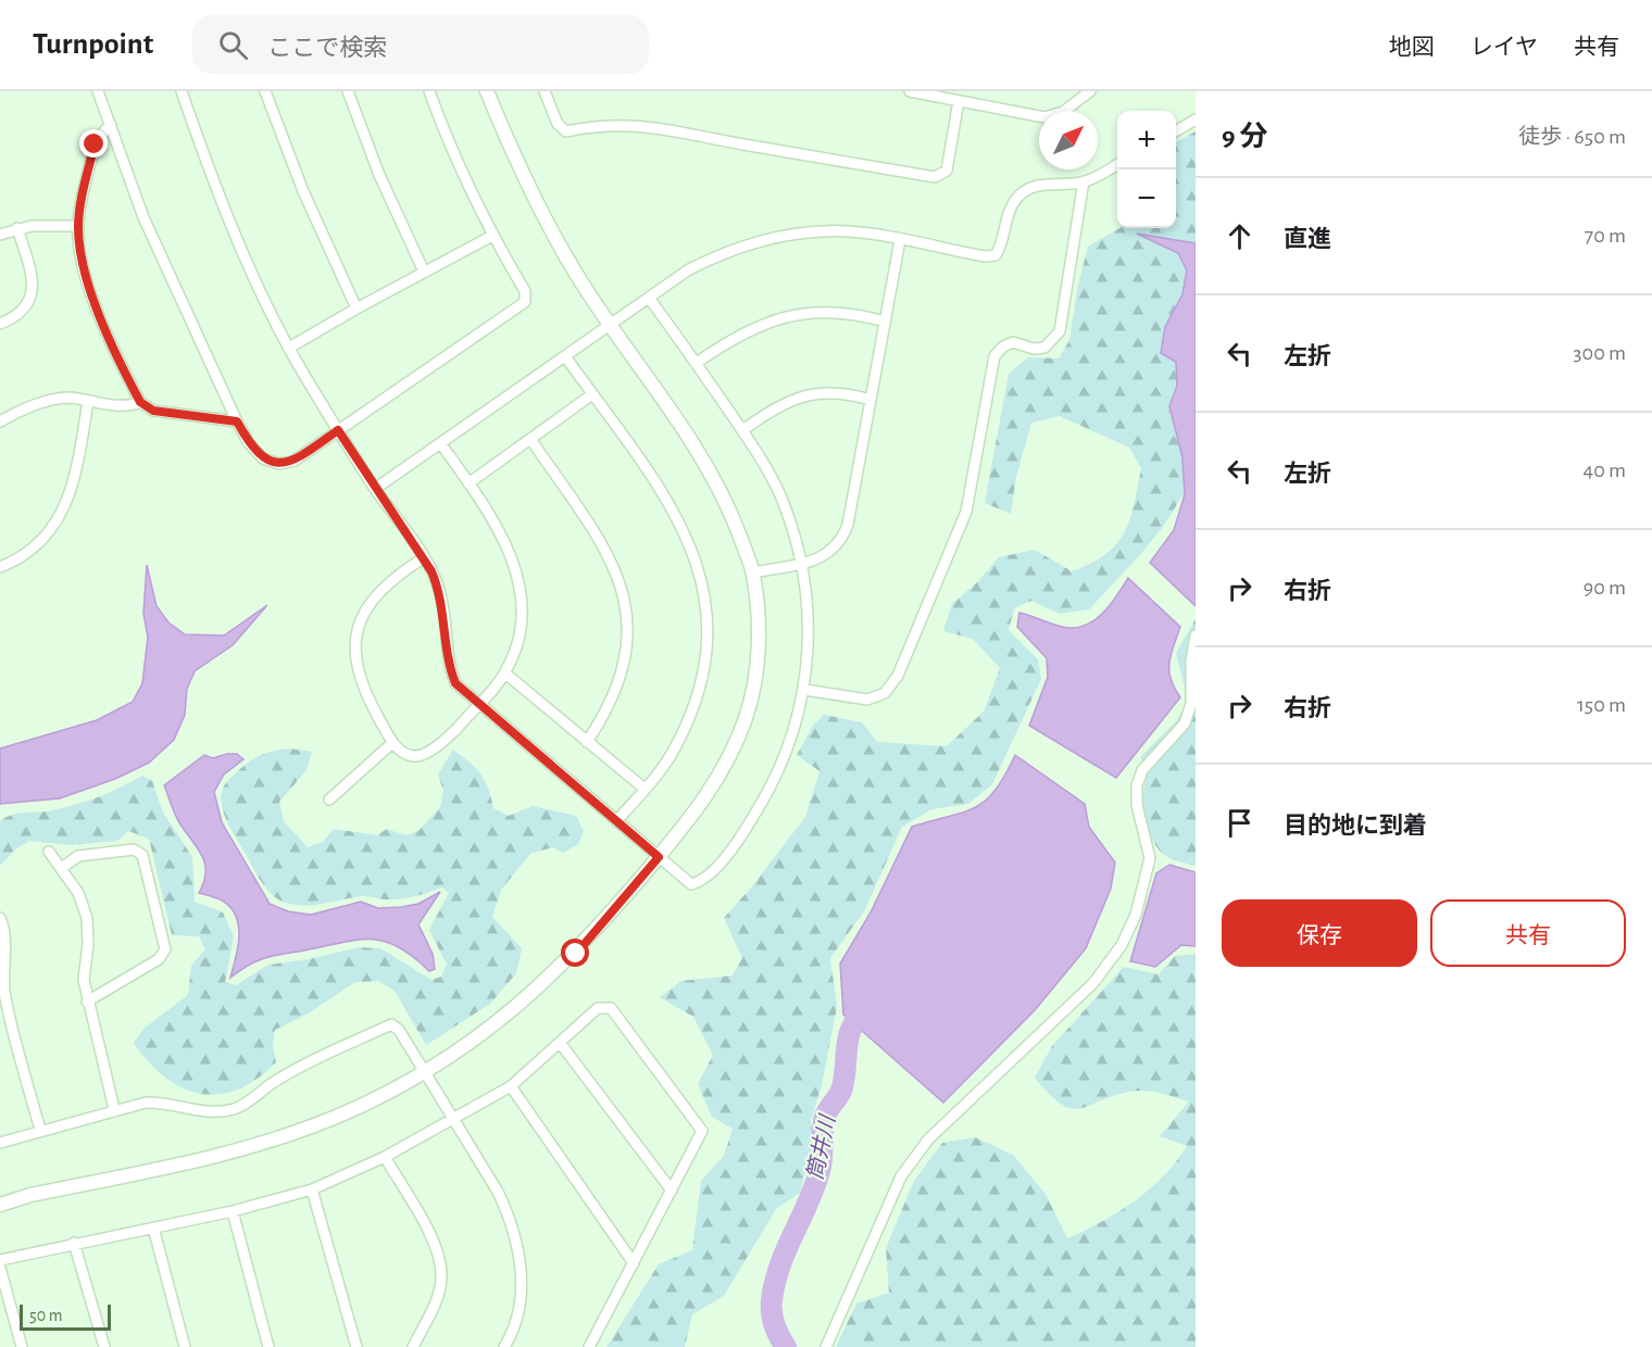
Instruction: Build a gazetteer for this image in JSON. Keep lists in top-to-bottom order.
{
  "water": ["筒井川"],
  "scale_bar": "50 m",
  "north": "top right",
  "page": {
    "header": "Turnpoint",
    "search": "ここで検索",
    "nav": ["地図", "レイヤ", "共有"],
    "heading": ["9 分", "徒歩 · 650 m"],
    "map_buttons": ["+", "−"],
    "list": [
      ["直進", "70 m"],
      ["左折", "300 m"],
      ["左折", "40 m"],
      ["右折", "90 m"],
      ["右折", "150 m"],
      "目的地に到着"
    ],
    "buttons": ["保存", "共有"],
    "scale": "50 m"
  }
}
